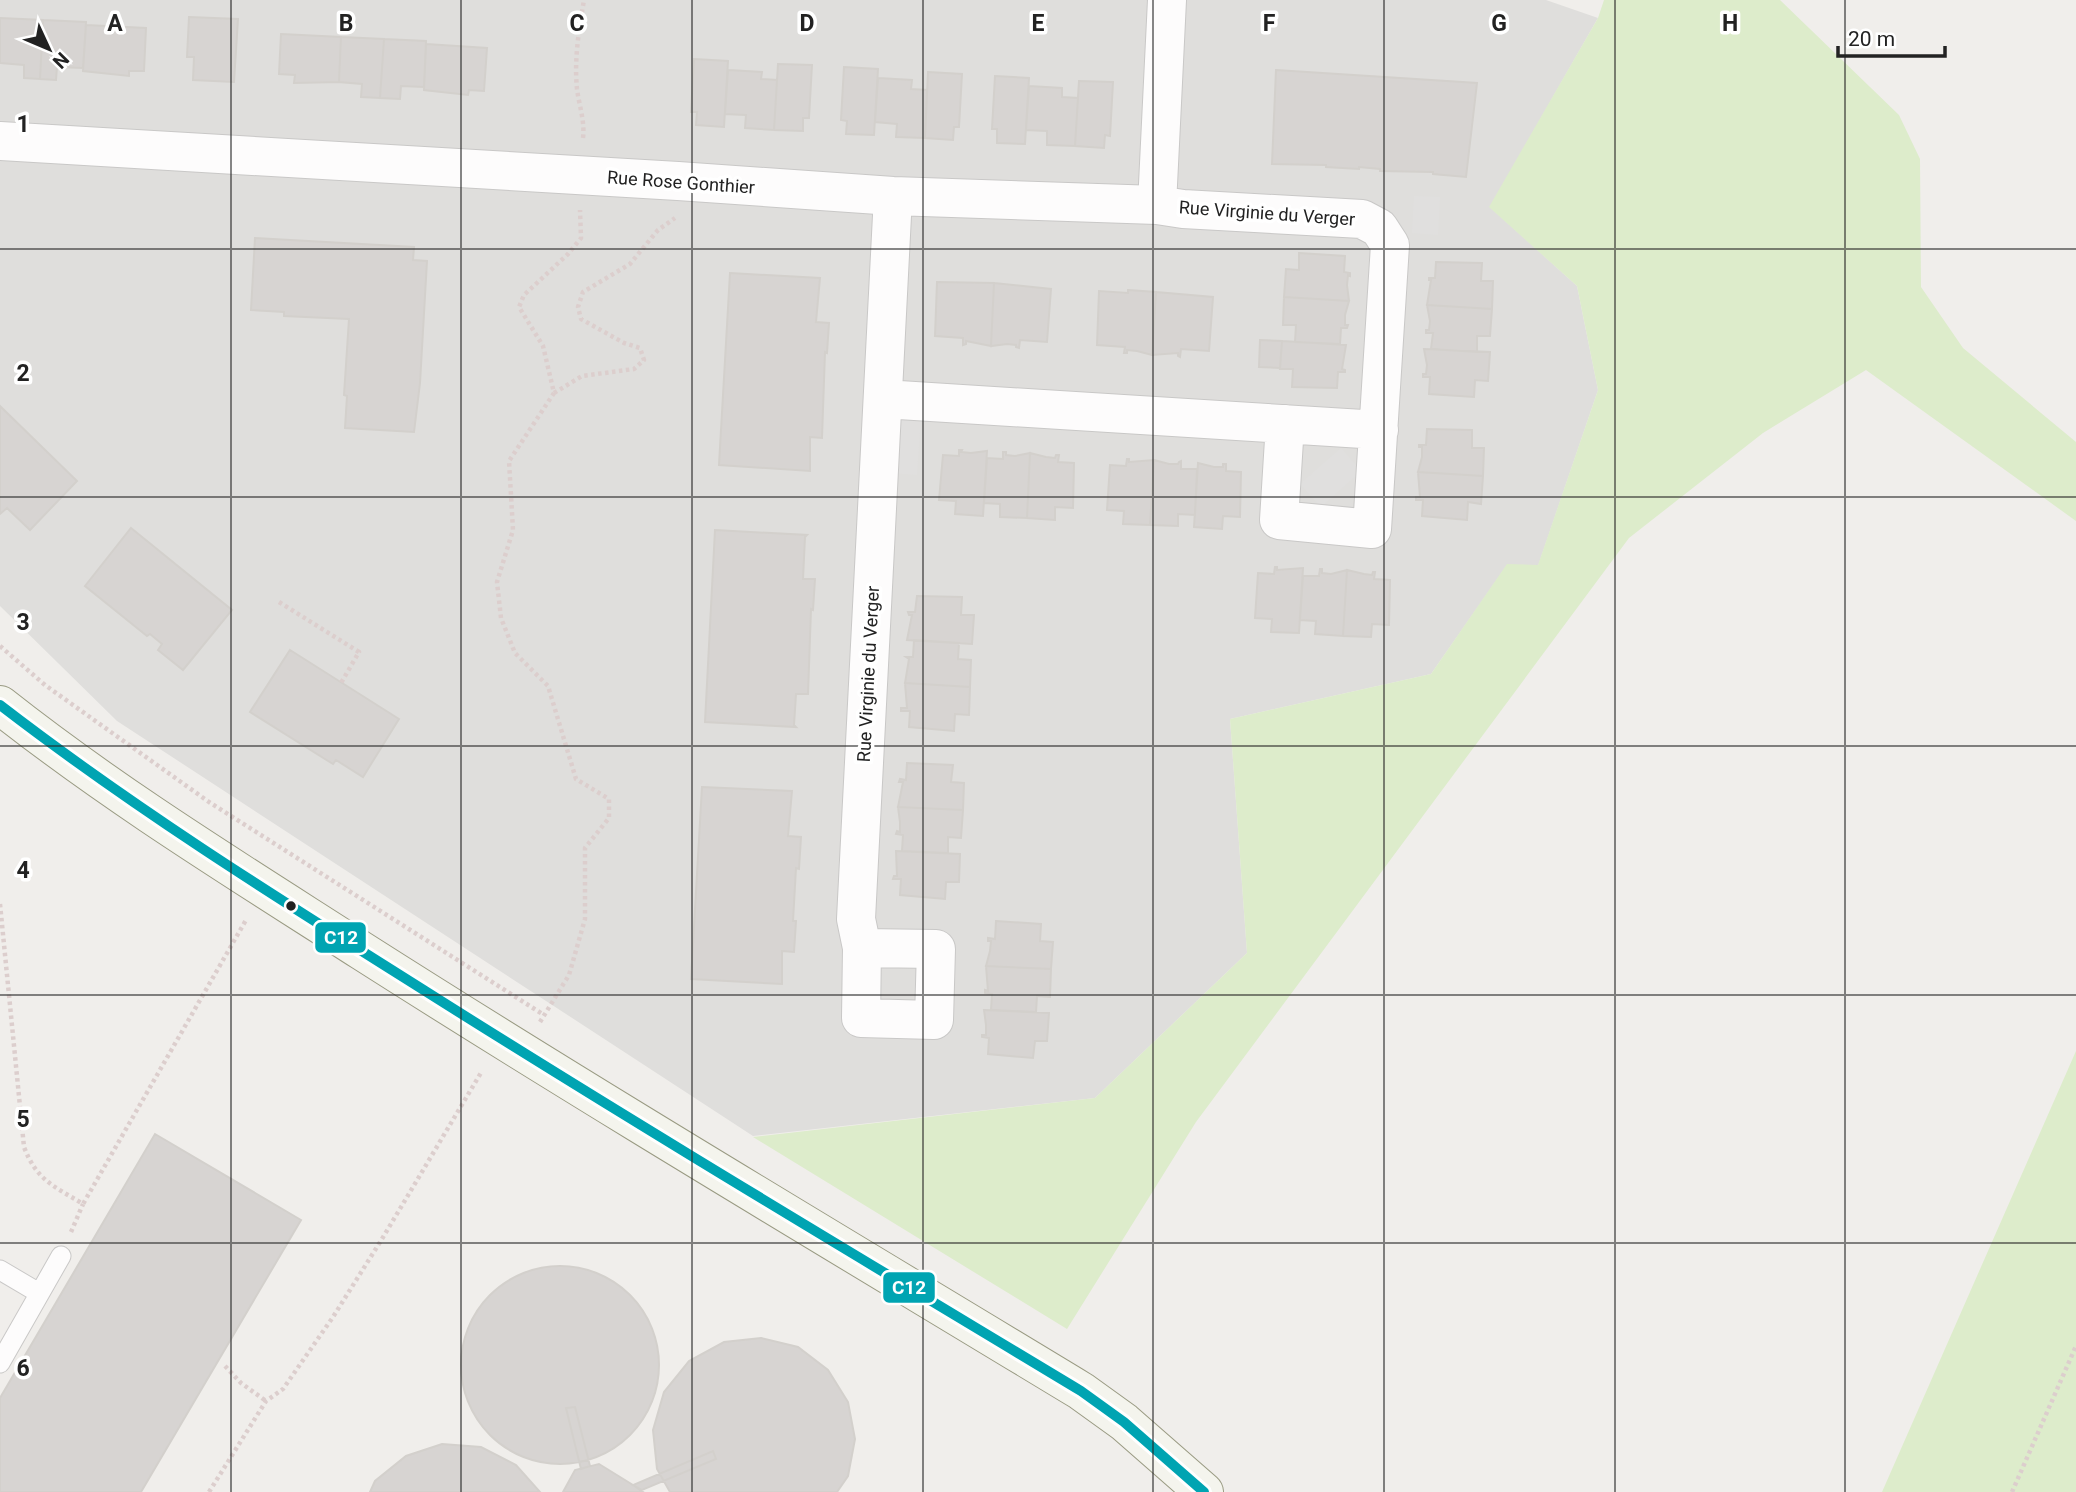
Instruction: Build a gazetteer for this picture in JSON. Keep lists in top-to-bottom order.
{
  "streets": {
    "street": ["Rue Rose Gonthier", "Rue Virginie du Verger"]
  },
  "crossings": [
    ["Rue Rose Gonthier", "Rue Virginie du Verger"]
  ],
  "lines": ["transit line C12"],
  "scale_bar": "20 m",
  "north": "bottom right",
  "grid": {
    "columns": [
      "A",
      "B",
      "C",
      "D",
      "E",
      "F",
      "G",
      "H"
    ],
    "rows": [
      "1",
      "2",
      "3",
      "4",
      "5",
      "6"
    ]
  }
}
